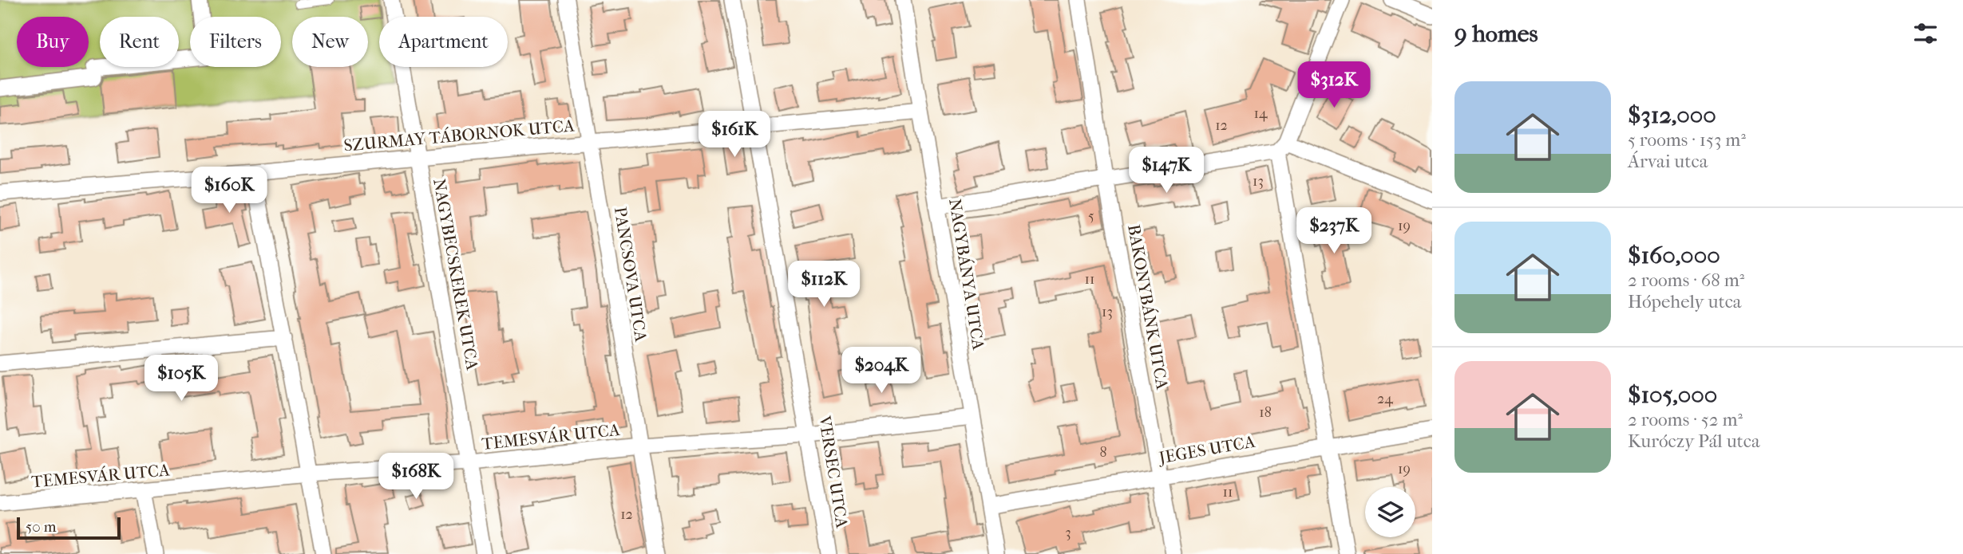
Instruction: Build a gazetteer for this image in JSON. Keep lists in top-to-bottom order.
{
  "streets": {
    "street": [
      "SZURMAY TÁBORNOK UTCA",
      "NAGYBECSKEREK UTCA",
      "PANCSOVA UTCA",
      "NAGYBÁNYA UTCA",
      "BAKONYBÁNK UTCA",
      "TEMESVÁR UTCA",
      "JEGES UTCA",
      "VERSEC UTCA"
    ]
  },
  "crossings": [
    ["SZURMAY TÁBORNOK UTCA", "NAGYBECSKEREK UTCA"],
    ["SZURMAY TÁBORNOK UTCA", "PANCSOVA UTCA"],
    ["SZURMAY TÁBORNOK UTCA", "NAGYBÁNYA UTCA"],
    ["SZURMAY TÁBORNOK UTCA", "VERSEC UTCA"],
    ["NAGYBECSKEREK UTCA", "TEMESVÁR UTCA"],
    ["PANCSOVA UTCA", "TEMESVÁR UTCA"],
    ["NAGYBÁNYA UTCA", "TEMESVÁR UTCA"],
    ["NAGYBÁNYA UTCA", "JEGES UTCA"],
    ["BAKONYBÁNK UTCA", "JEGES UTCA"],
    ["TEMESVÁR UTCA", "VERSEC UTCA"]
  ],
  "house_numbers": [
    "14",
    "12",
    "13",
    "5",
    "19",
    "11",
    "13",
    "24",
    "18",
    "8",
    "19",
    "11",
    "12",
    "3"
  ],
  "scale_bar": "50 m",
  "page": {
    "heading": "9 homes",
    "chip": [
      "Buy",
      "Rent",
      "Filters",
      "New",
      "Apartment"
    ],
    "price": [
      "$312K",
      "$161K",
      "$147K",
      "$160K",
      "$237K",
      "$112K",
      "$204K",
      "$105K",
      "$168K"
    ],
    "list": [
      {
        "name": "$312,000",
        "note": "5 rooms · 153 m² · Árvai utca"
      },
      {
        "name": "$160,000",
        "note": "2 rooms · 68 m² · Hópehely utca"
      },
      {
        "name": "$105,000",
        "note": "2 rooms · 52 m² · Kuróczy Pál utca"
      }
    ],
    "scale": "50 m"
  }
}
